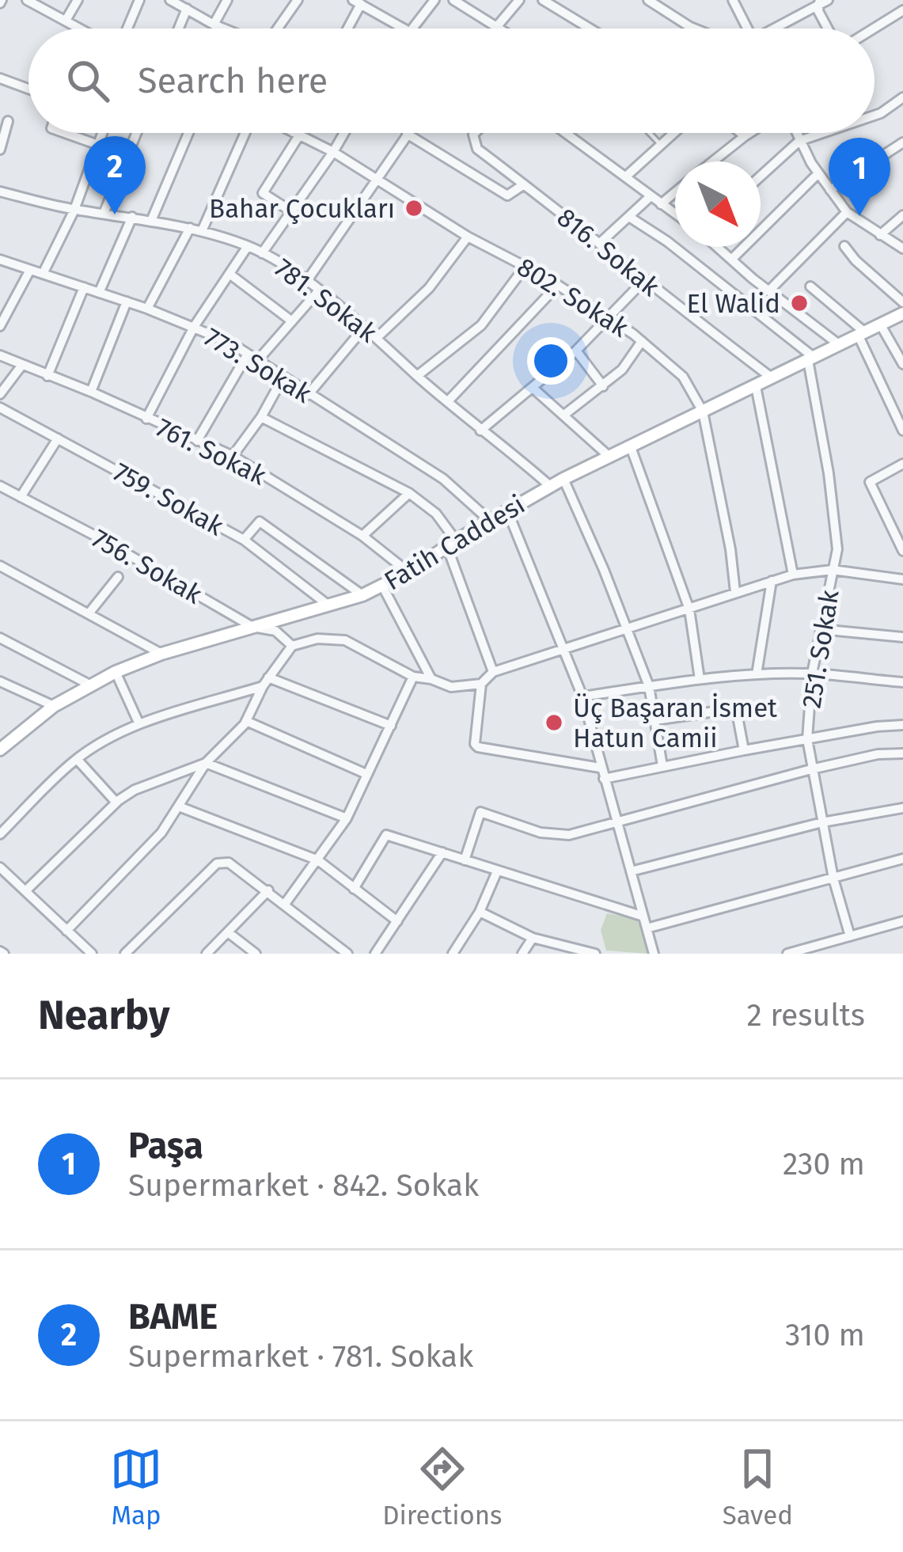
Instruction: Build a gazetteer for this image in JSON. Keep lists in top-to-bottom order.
{
  "streets": {
    "main road": ["Fatih Caddesi"],
    "street": [
      "816. Sokak",
      "802. Sokak",
      "781. Sokak",
      "773. Sokak",
      "761. Sokak",
      "759. Sokak",
      "756. Sokak",
      "251. Sokak"
    ]
  },
  "crossings": [
    ["816. Sokak", "Fatih Caddesi"],
    ["802. Sokak", "Fatih Caddesi"],
    ["781. Sokak", "Fatih Caddesi"],
    ["773. Sokak", "Fatih Caddesi"],
    ["761. Sokak", "Fatih Caddesi"],
    ["759. Sokak", "Fatih Caddesi"],
    ["Fatih Caddesi", "756. Sokak"],
    ["Fatih Caddesi", "251. Sokak"]
  ],
  "places": ["Bahar Çocukları", "El Walid", "Üç Başaran İsmet Hatun Camii"],
  "north": "bottom right",
  "page": {
    "search": "Search here",
    "pins": ["2", "1"],
    "heading": ["Nearby", "2 results"],
    "list": [
      {
        "mark": "1",
        "name": "Paşa",
        "note": "Supermarket · 842. Sokak",
        "value": "230 m"
      },
      {
        "mark": "2",
        "name": "BAME",
        "note": "Supermarket · 781. Sokak",
        "value": "310 m"
      }
    ],
    "nav": ["Map", "Directions", "Saved"]
  }
}
